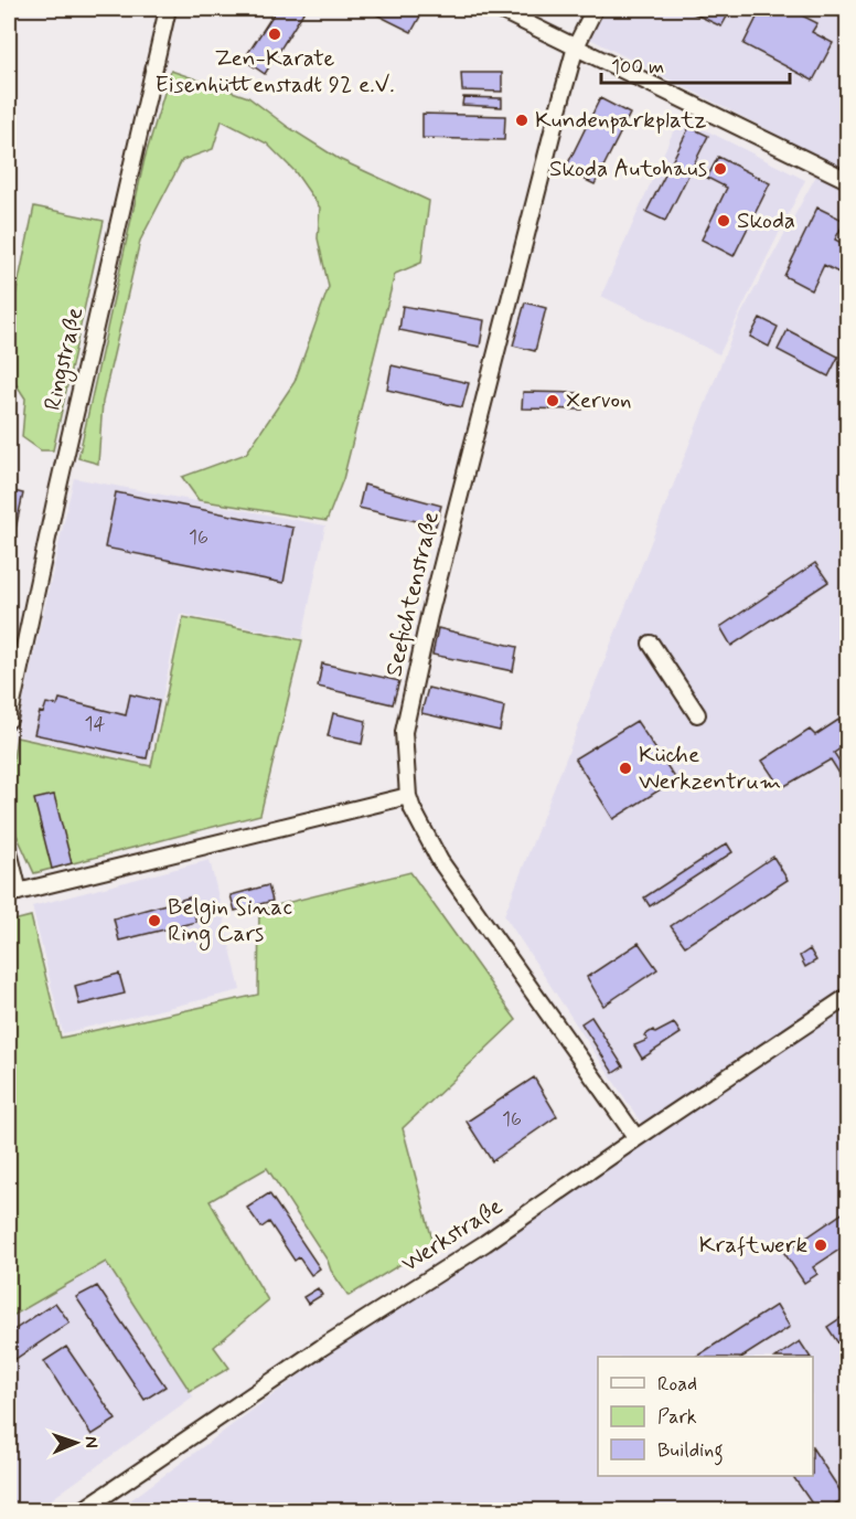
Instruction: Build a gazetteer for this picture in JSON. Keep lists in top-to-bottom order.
{
  "streets": {
    "street": ["Ringstraße", "Seefichtenstraße", "Werkstraße"]
  },
  "crossings": [
    ["Seefichtenstraße", "Werkstraße"]
  ],
  "places": [
    "Zen-Karate Eisenhüttenstadt 92 e.V.",
    "Kundenparkplatz",
    "Skoda Autohaus",
    "Skoda",
    "Xervon",
    "Küche Werkzentrum",
    "Belgin Sinac Ring Cars",
    "Kraftwerk"
  ],
  "house_numbers": ["16", "14", "16"],
  "legend": ["Road", "Park", "Building"],
  "scale_bar": "100 m",
  "north": "right"
}
